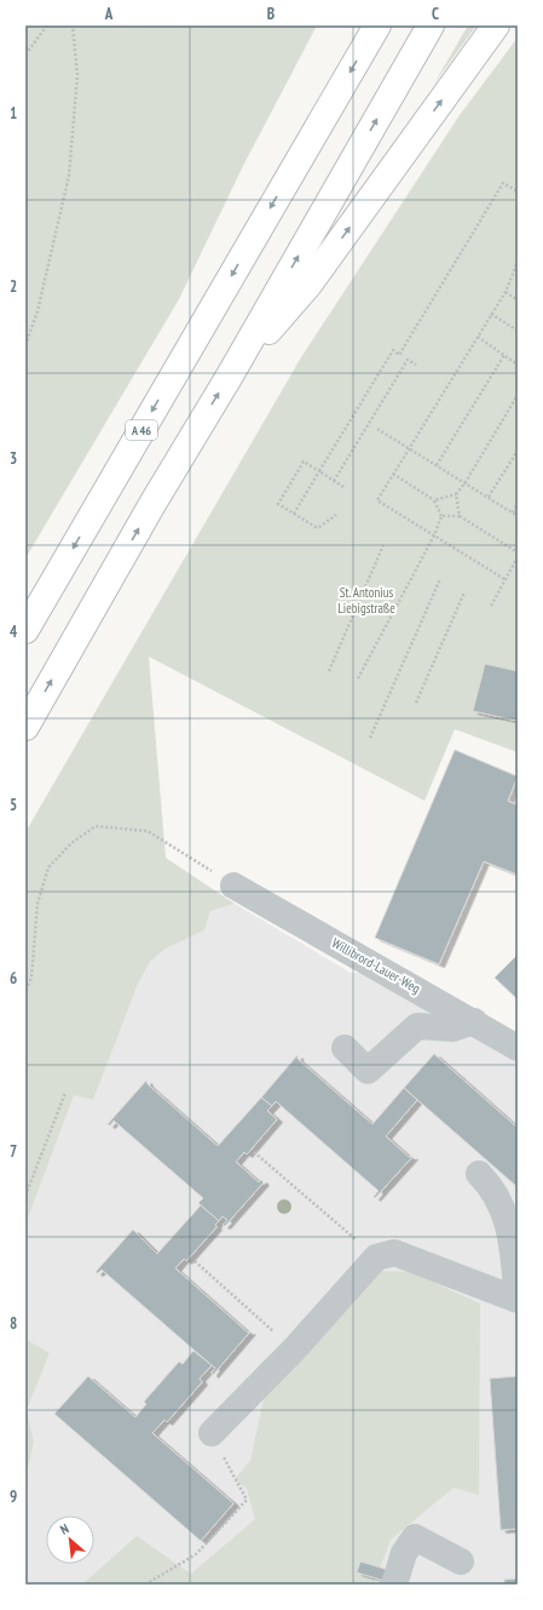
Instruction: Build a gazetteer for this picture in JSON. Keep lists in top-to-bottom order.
{
  "streets": {
    "highway": ["A 46"],
    "street": ["Willibrord-Lauer-Weg"]
  },
  "parks": ["St. Antonius Liebigstraße"],
  "north": "top left",
  "grid": {
    "columns": ["A", "B", "C"],
    "rows": [
      "1",
      "2",
      "3",
      "4",
      "5",
      "6",
      "7",
      "8",
      "9"
    ]
  }
}
